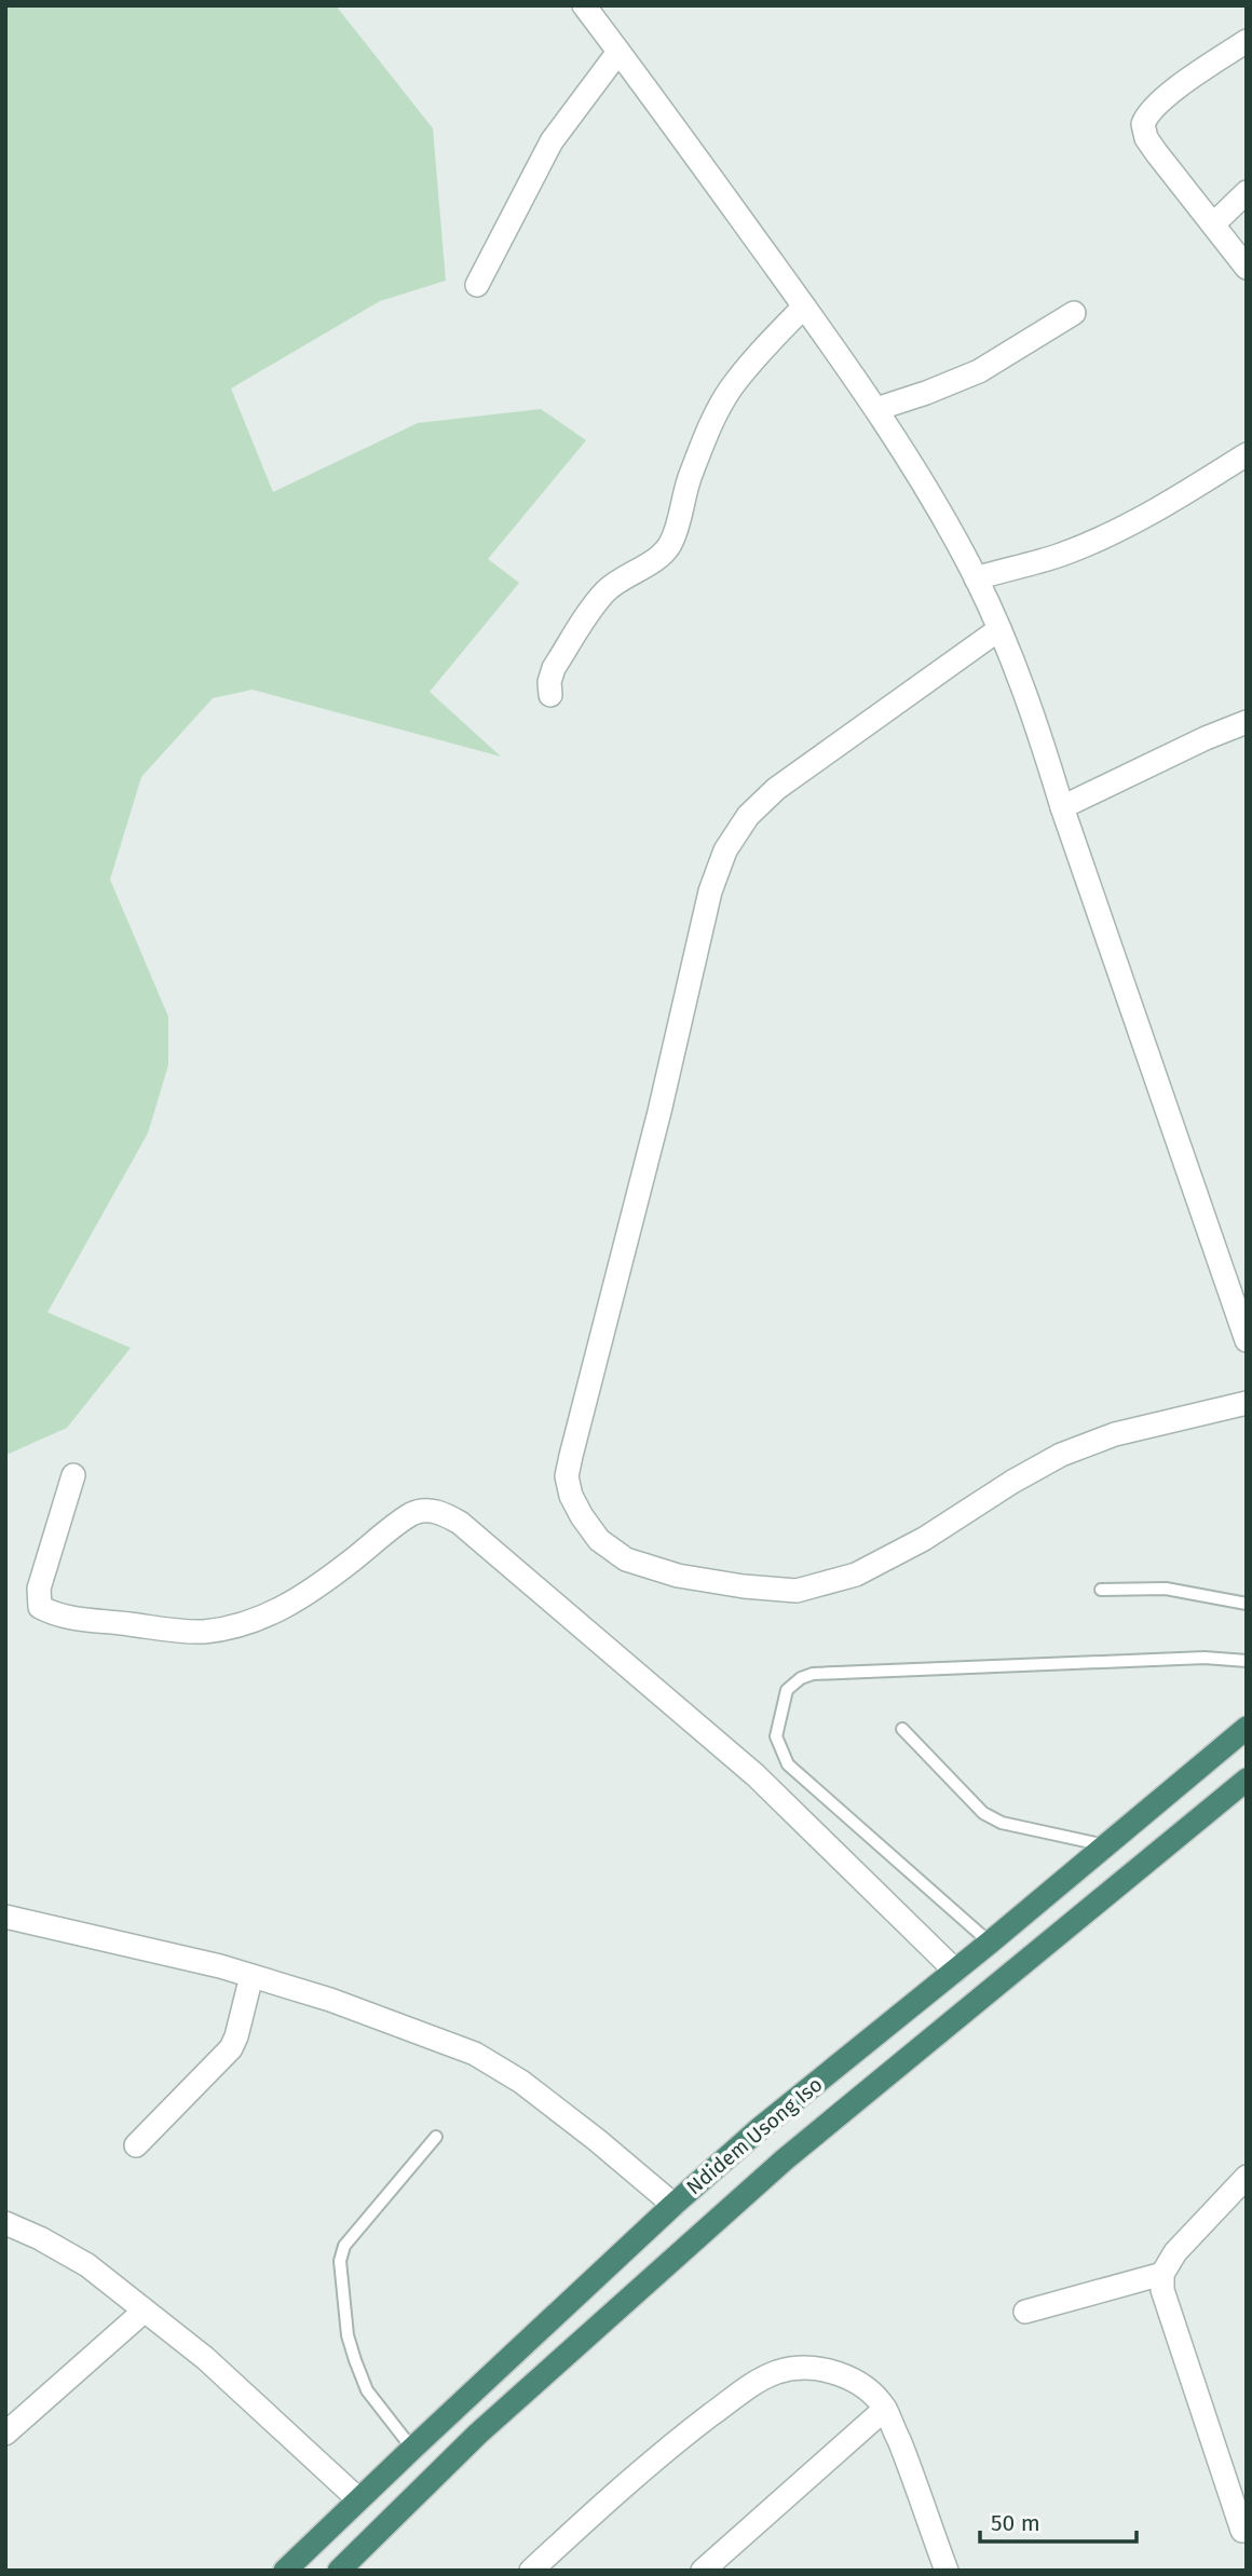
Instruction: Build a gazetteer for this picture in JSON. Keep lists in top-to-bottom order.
{
  "streets": {
    "highway": ["Ndidem Usong Iso"]
  },
  "scale_bar": "50 m"
}
